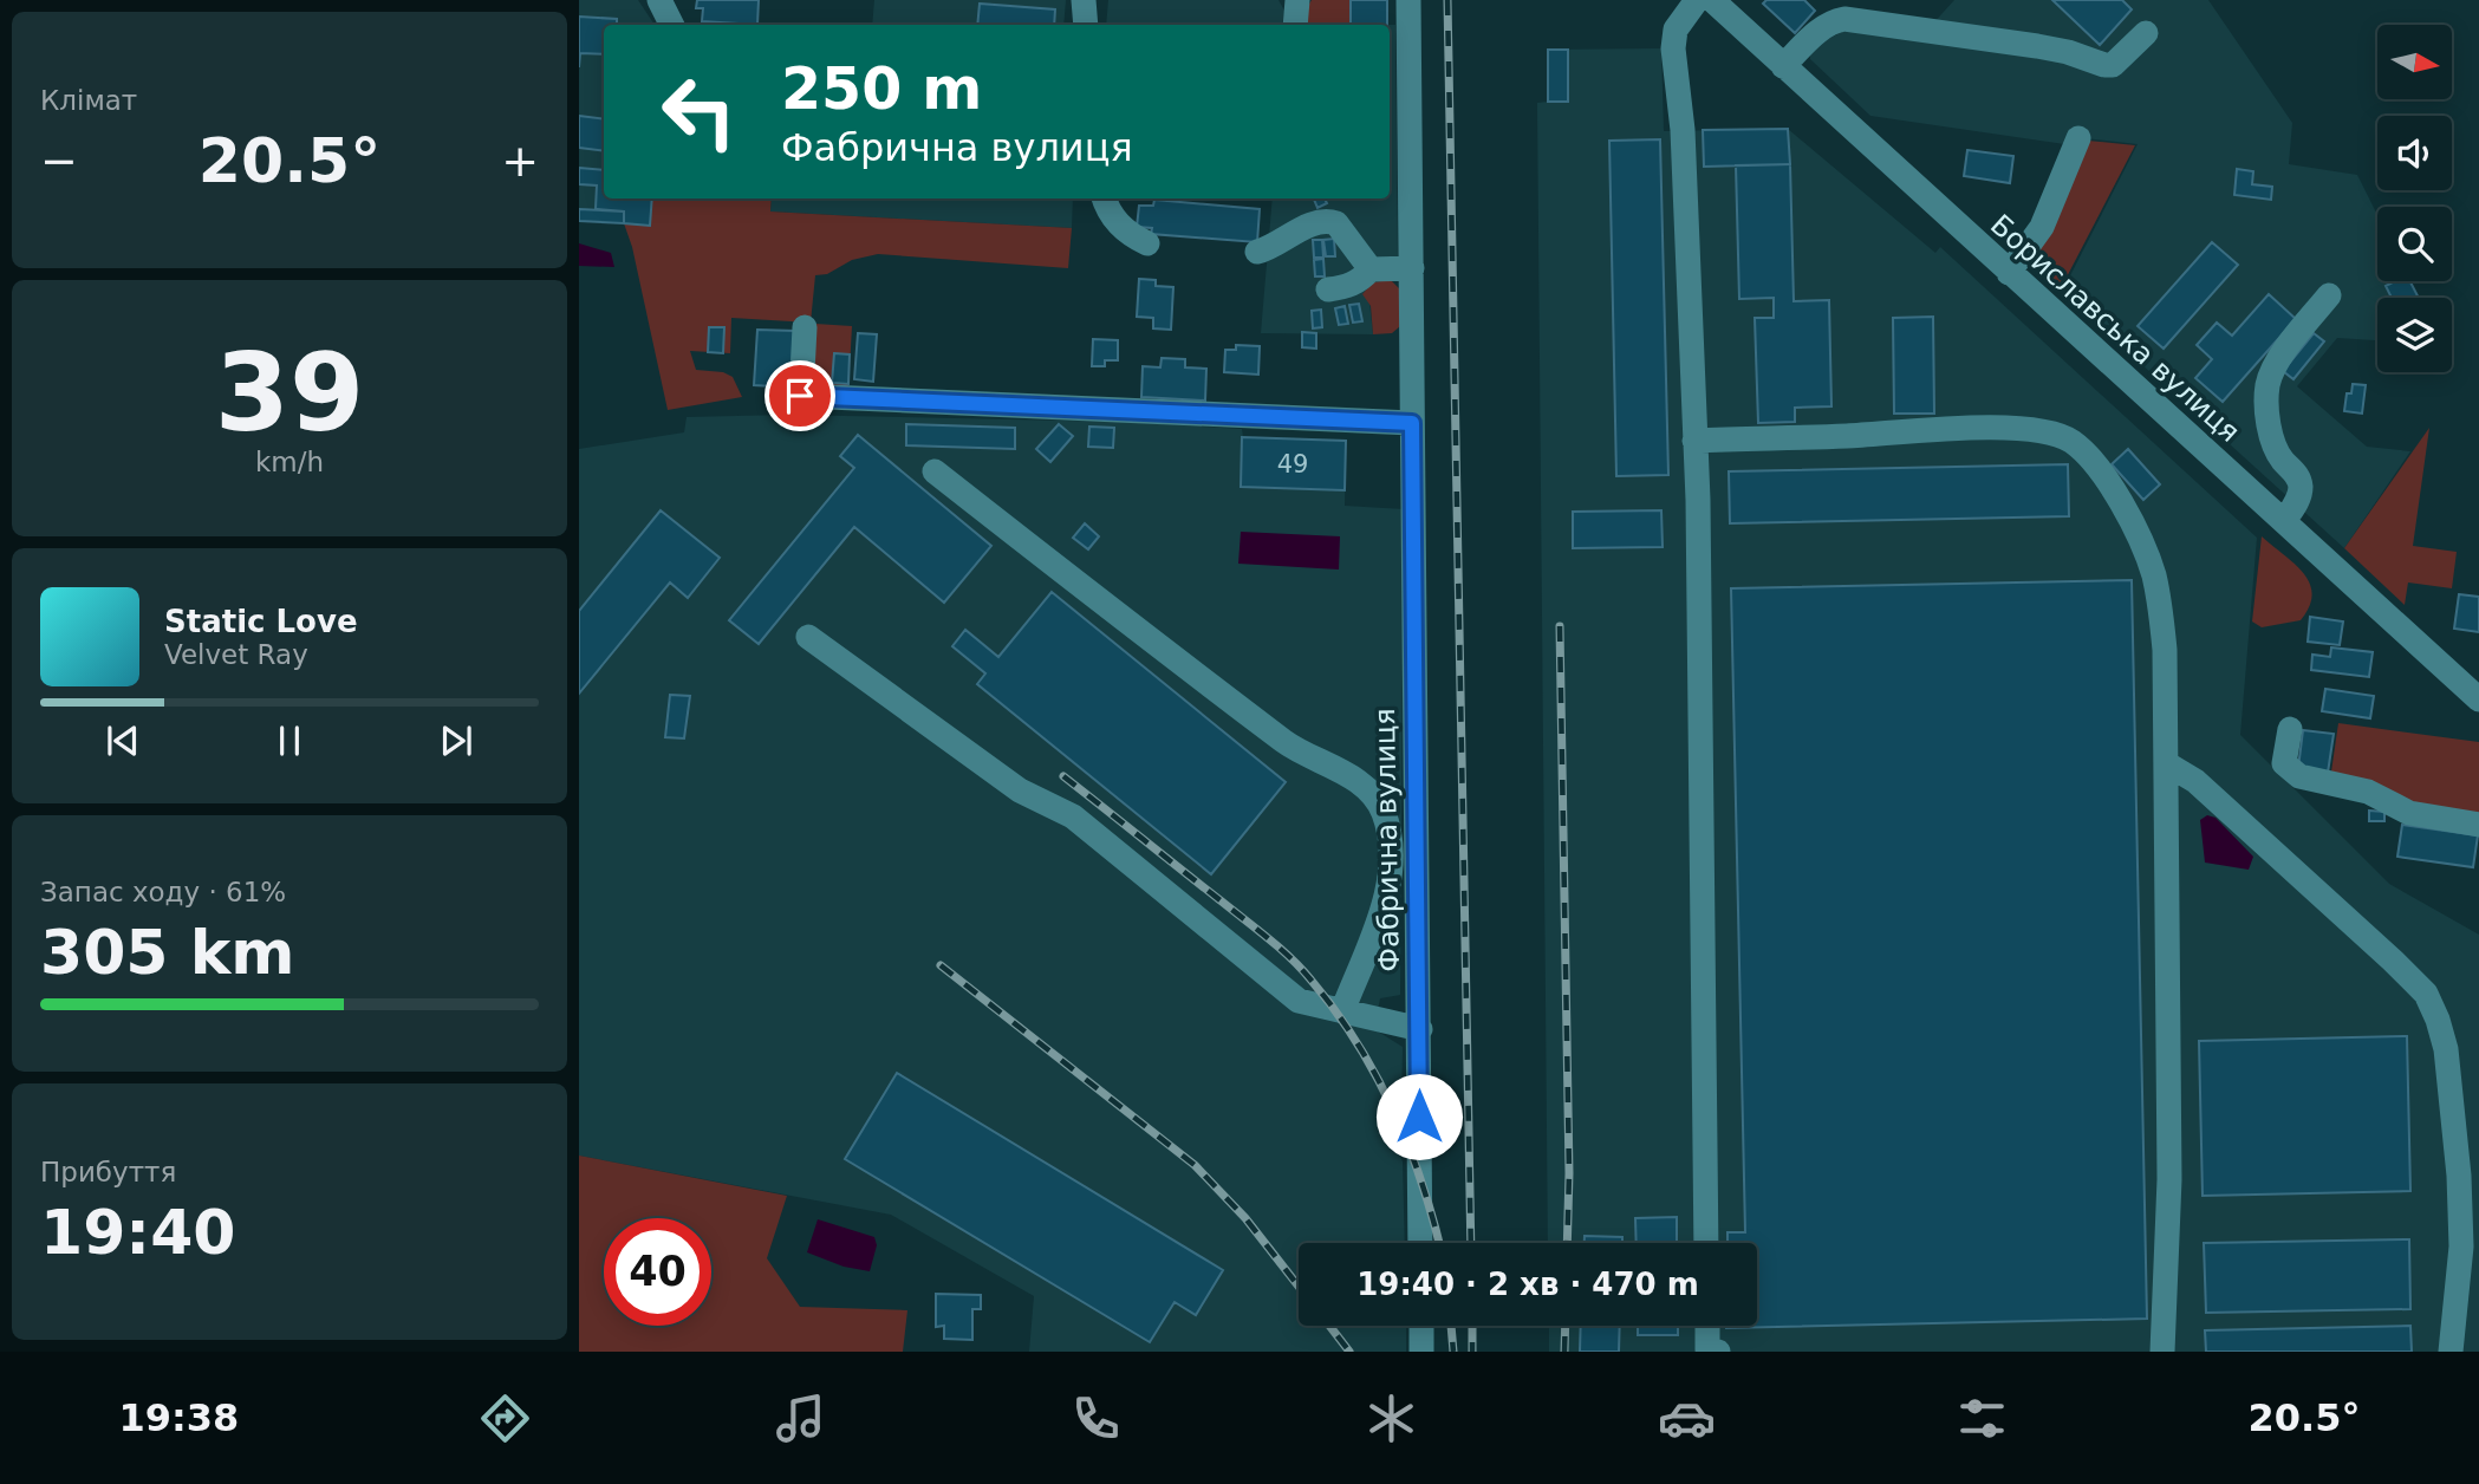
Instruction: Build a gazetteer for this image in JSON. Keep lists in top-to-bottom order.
{
  "streets": {
    "street": ["Бориславська вулиця", "Фабрична вулиця"]
  },
  "house_numbers": ["49"],
  "north": "right",
  "page": {
    "tile": [
      "Клімат",
      ["39", "km/h"],
      ["Запас ходу · 61%", "305 km"],
      ["Прибуття", "19:40"]
    ],
    "turn": ["250 m", "Фабрична вулиця"],
    "heat": ["−", "20.5°", "+"],
    "song": ["Static Love", "Velvet Ray"],
    "limit": "40",
    "trip": "19:40 · 2 хв · 470 m",
    "tabs": ["19:38", "20.5°"]
  }
}
